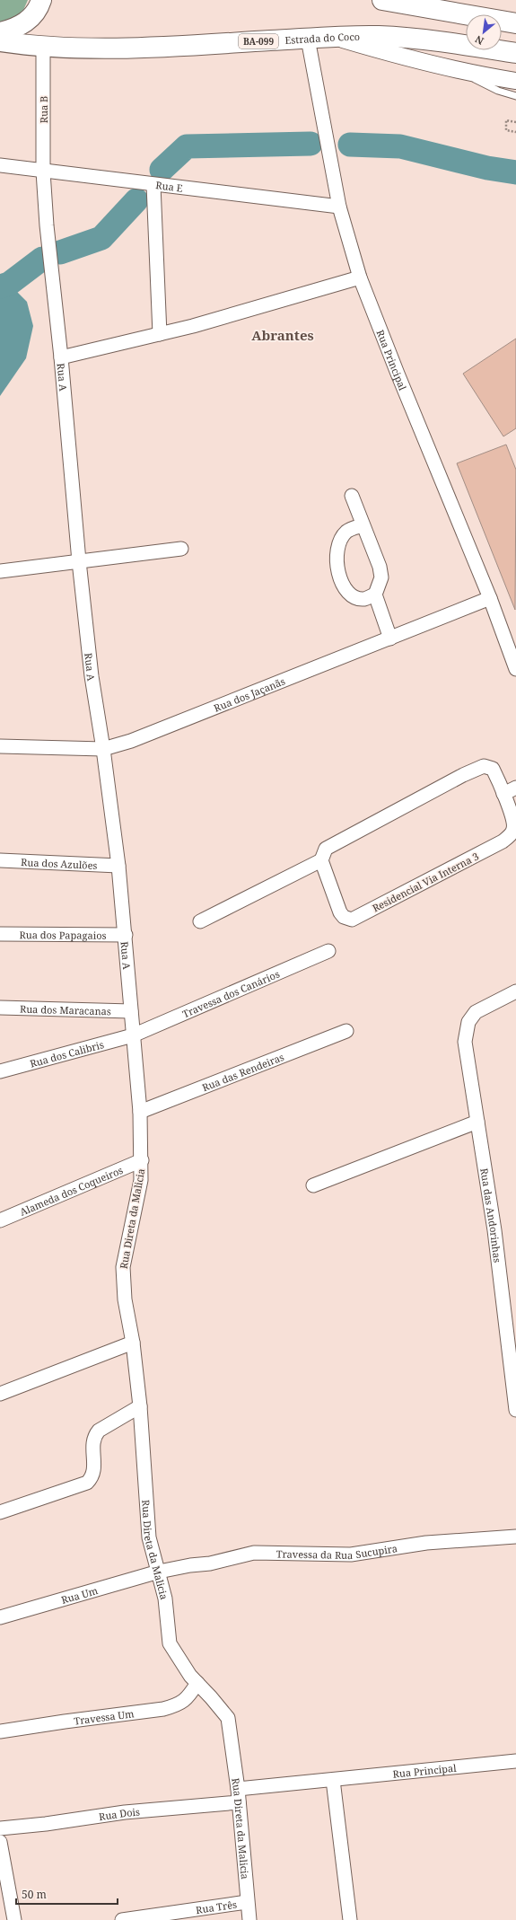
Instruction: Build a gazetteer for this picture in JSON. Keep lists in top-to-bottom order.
{
  "streets": {
    "highway": ["Estrada do Coco", "BA-099"],
    "street": [
      "Rua B",
      "Rua E",
      "Rua Principal",
      "Rua A",
      "Rua dos Jaçanãs",
      "Rua dos Azulões",
      "Residencial Via Interna 3",
      "Rua dos Papagaios",
      "Travessa dos Canários",
      "Rua dos Maracanas",
      "Rua dos Calibris",
      "Rua das Rendeiras",
      "Alameda dos Coqueiros",
      "Rua das Andorinhas",
      "Rua Direta da Malicia",
      "Travessa da Rua Sucupira",
      "Rua Um",
      "Travessa Um",
      "Rua Dois",
      "Rua Três"
    ]
  },
  "crossings": [
    ["Estrada do Coco", "Rua B"],
    ["Estrada do Coco", "Rua Principal"],
    ["Rua B", "Rua E"],
    ["Rua B", "Rua A"],
    ["Rua E", "Rua Principal"],
    ["Rua E", "Rua A"],
    ["Rua Principal", "Rua dos Jaçanãs"],
    ["Rua Principal", "Rua Direta da Malicia"],
    ["Rua Principal", "Rua Dois"],
    ["Rua A", "Rua dos Jaçanãs"],
    ["Rua A", "Rua dos Azulões"],
    ["Rua A", "Rua dos Papagaios"],
    ["Rua A", "Travessa dos Canários"],
    ["Rua A", "Rua dos Maracanas"],
    ["Rua A", "Rua dos Calibris"],
    ["Rua A", "Rua das Rendeiras"],
    ["Rua A", "Alameda dos Coqueiros"],
    ["Rua A", "Rua Direta da Malicia"],
    ["Travessa dos Canários", "Rua dos Calibris"],
    ["Alameda dos Coqueiros", "Rua Direta da Malicia"],
    ["Rua Direta da Malicia", "Travessa da Rua Sucupira"],
    ["Rua Direta da Malicia", "Rua Um"],
    ["Rua Direta da Malicia", "Travessa Um"],
    ["Rua Direta da Malicia", "Rua Dois"],
    ["Rua Direta da Malicia", "Rua Três"],
    ["Travessa da Rua Sucupira", "Rua Um"]
  ],
  "districts": ["Abrantes"],
  "scale_bar": "50 m",
  "north": "bottom left"
}
